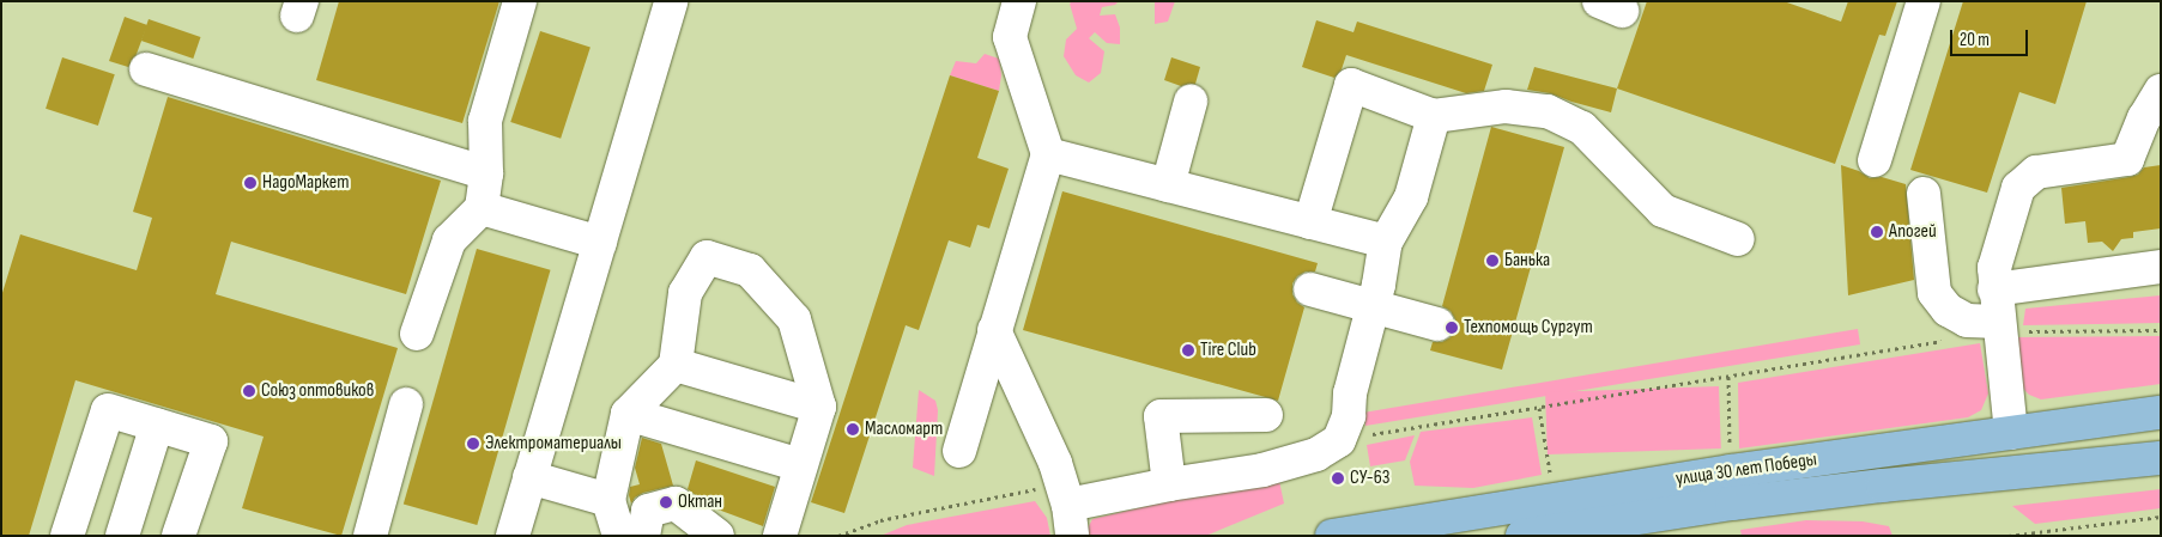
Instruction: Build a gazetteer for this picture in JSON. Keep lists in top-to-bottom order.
{
  "streets": {
    "main road": ["улица 30 лет Победы"]
  },
  "places": [
    "НадоМаркет",
    "Апогей",
    "Банька",
    "Техпомощь Сургут",
    "Tire Club",
    "Союз оптовиков",
    "Масломарт",
    "Электроматериалы",
    "СУ-63",
    "Октан"
  ],
  "scale_bar": "20 m"
}
